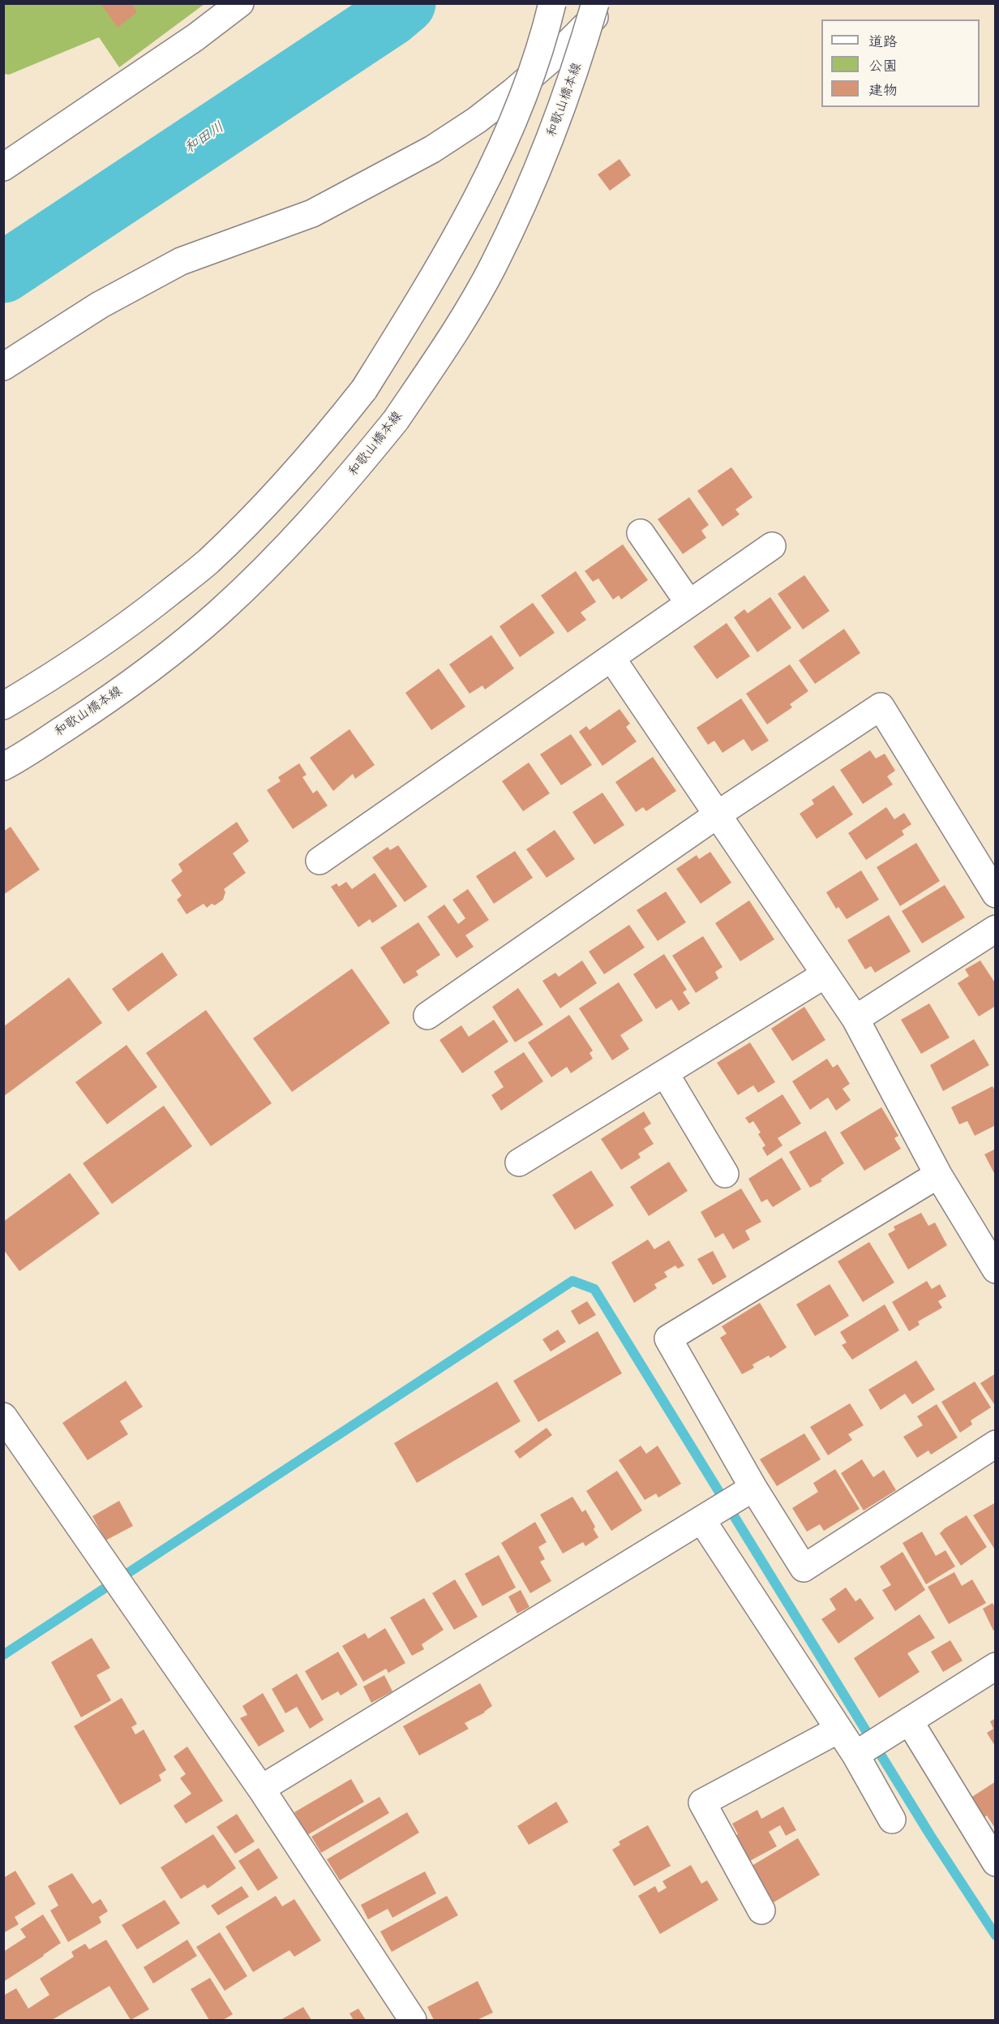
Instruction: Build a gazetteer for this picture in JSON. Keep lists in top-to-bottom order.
{
  "streets": {
    "street": ["和歌山橋本線"]
  },
  "water": ["和田川"],
  "legend": ["道路", "公園", "建物"]
}
